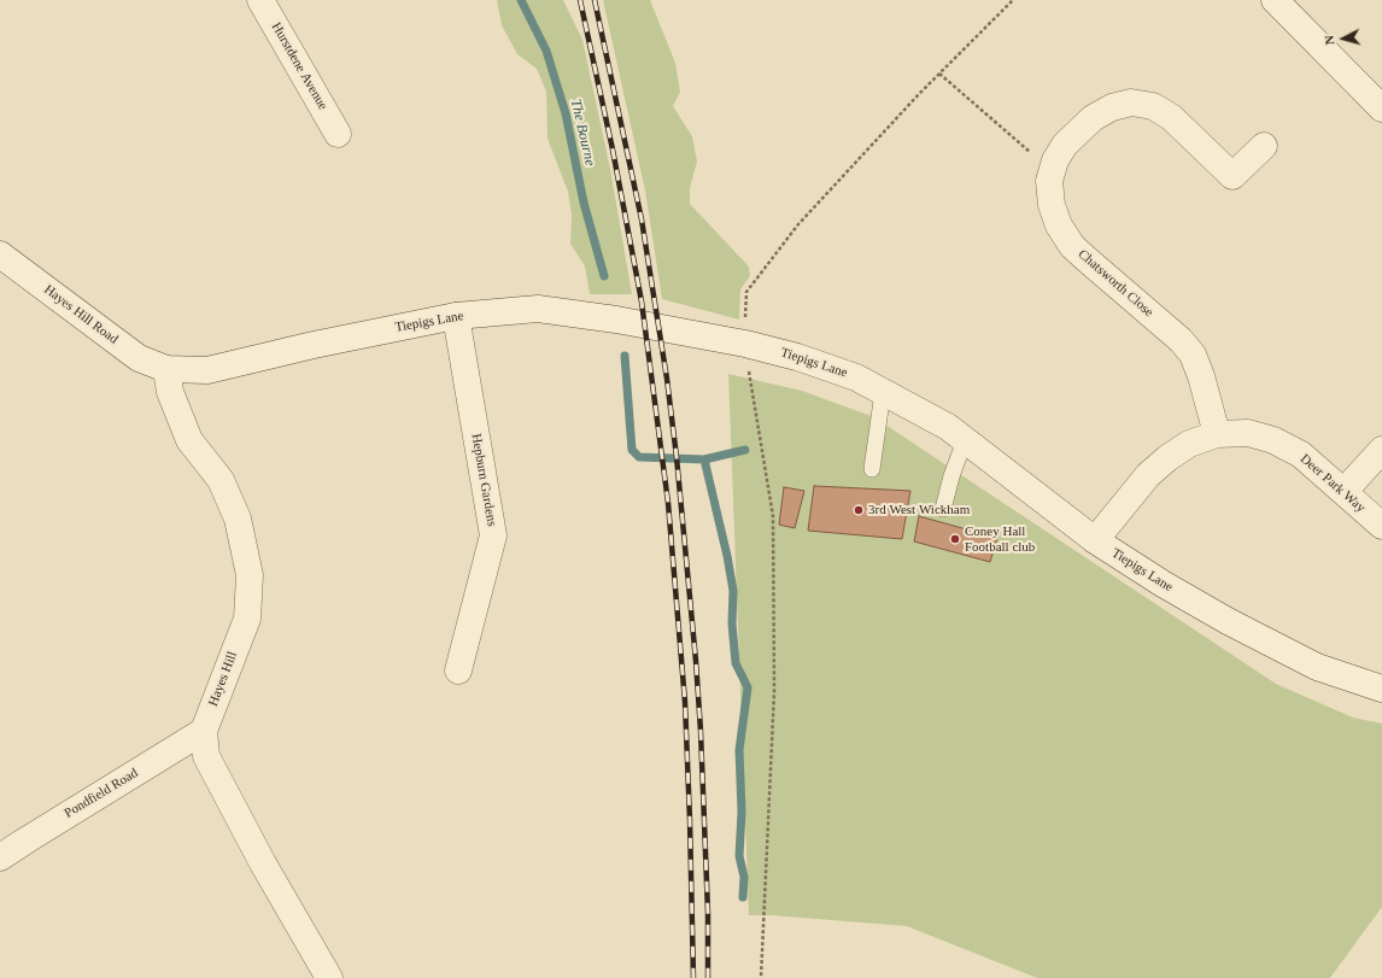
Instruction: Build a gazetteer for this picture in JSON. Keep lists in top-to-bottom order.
{
  "streets": {
    "street": [
      "Hurstdene Avenue",
      "Chatsworth Close",
      "Hayes Hill Road",
      "Tiepigs Lane",
      "Hepburn Gardens",
      "Deer Park Way",
      "Hayes Hill",
      "Pondfield Road"
    ]
  },
  "crossings": [
    ["Chatsworth Close", "Deer Park Way"],
    ["Hayes Hill Road", "Tiepigs Lane"],
    ["Hayes Hill Road", "Hayes Hill"],
    ["Tiepigs Lane", "Hepburn Gardens"],
    ["Tiepigs Lane", "Deer Park Way"],
    ["Tiepigs Lane", "Hayes Hill"],
    ["Hayes Hill", "Pondfield Road"]
  ],
  "water": ["The Bourne"],
  "places": ["3rd West Wickham", "Coney Hall Football club"],
  "north": "left"
}
